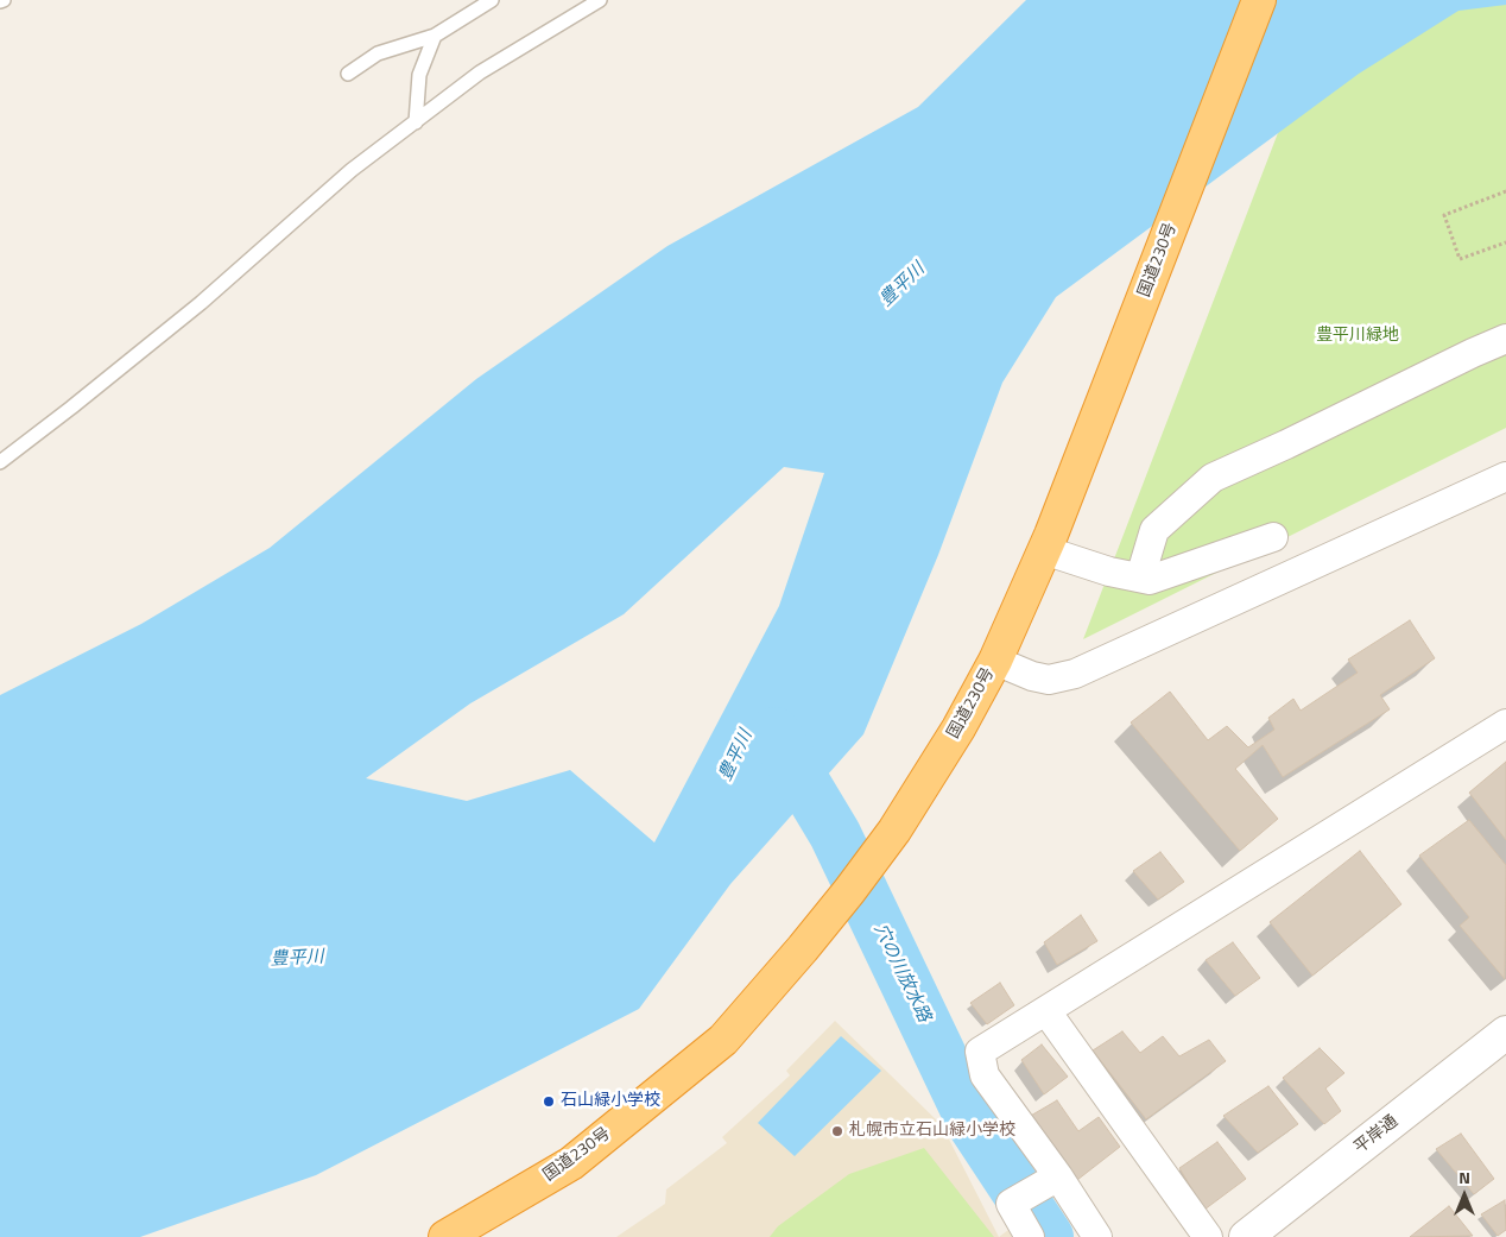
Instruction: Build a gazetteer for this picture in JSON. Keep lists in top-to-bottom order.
{
  "streets": {
    "highway": ["国道230号"],
    "street": ["平岸通"]
  },
  "water": ["豊平川", "穴の川放水路"],
  "parks": ["豊平川緑地"],
  "places": ["石山緑小学校", "札幌市立石山緑小学校"],
  "north": "top"
}
